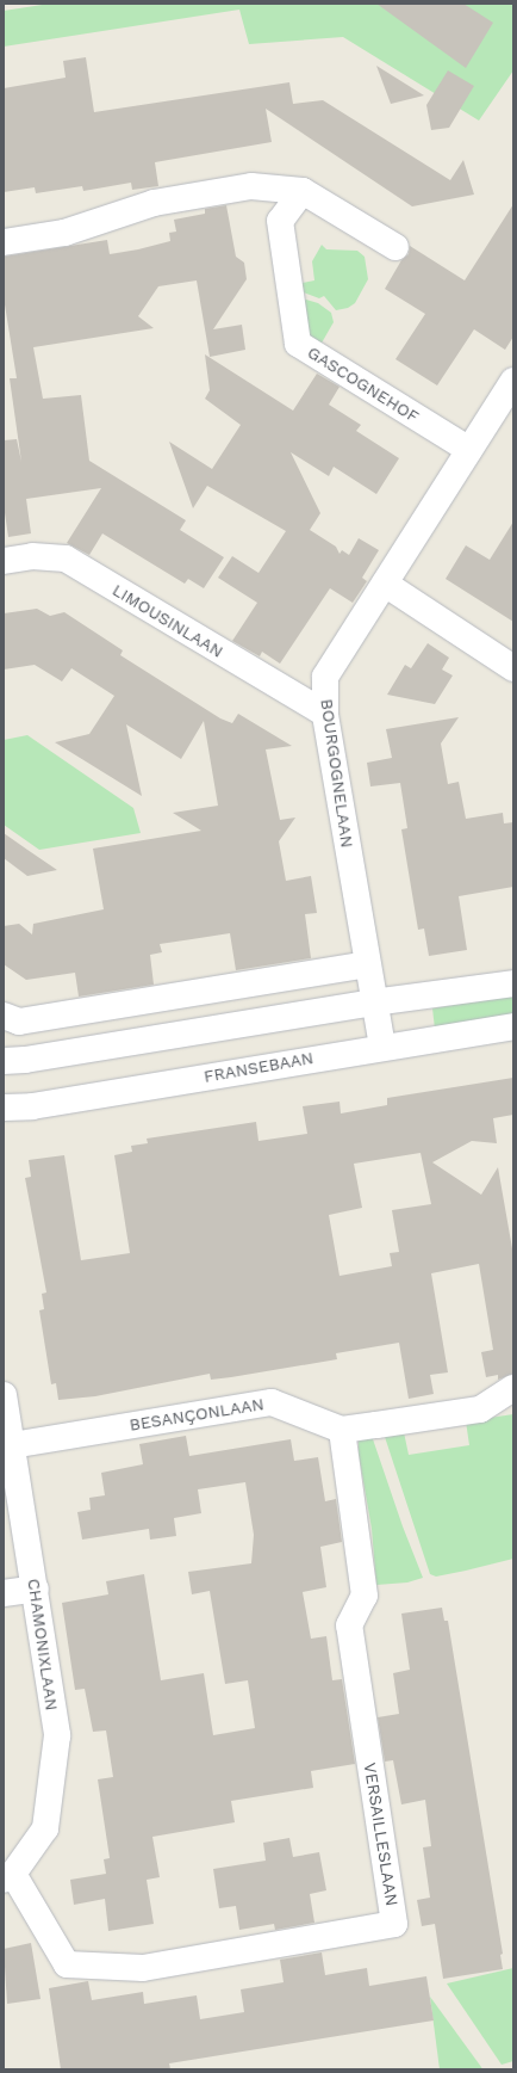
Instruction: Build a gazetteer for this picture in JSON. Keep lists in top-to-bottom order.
{
  "streets": {
    "street": [
      "GASCOGNEHOF",
      "LIMOUSINLAAN",
      "BOURGOGNELAAN",
      "FRANSEBAAN",
      "BESANÇONLAAN",
      "CHAMONIXLAAN",
      "VERSAILLESLAAN"
    ]
  },
  "crossings": [
    ["GASCOGNEHOF", "BOURGOGNELAAN"],
    ["LIMOUSINLAAN", "BOURGOGNELAAN"],
    ["BOURGOGNELAAN", "FRANSEBAAN"],
    ["BESANÇONLAAN", "CHAMONIXLAAN"],
    ["BESANÇONLAAN", "VERSAILLESLAAN"],
    ["CHAMONIXLAAN", "VERSAILLESLAAN"]
  ]
}
